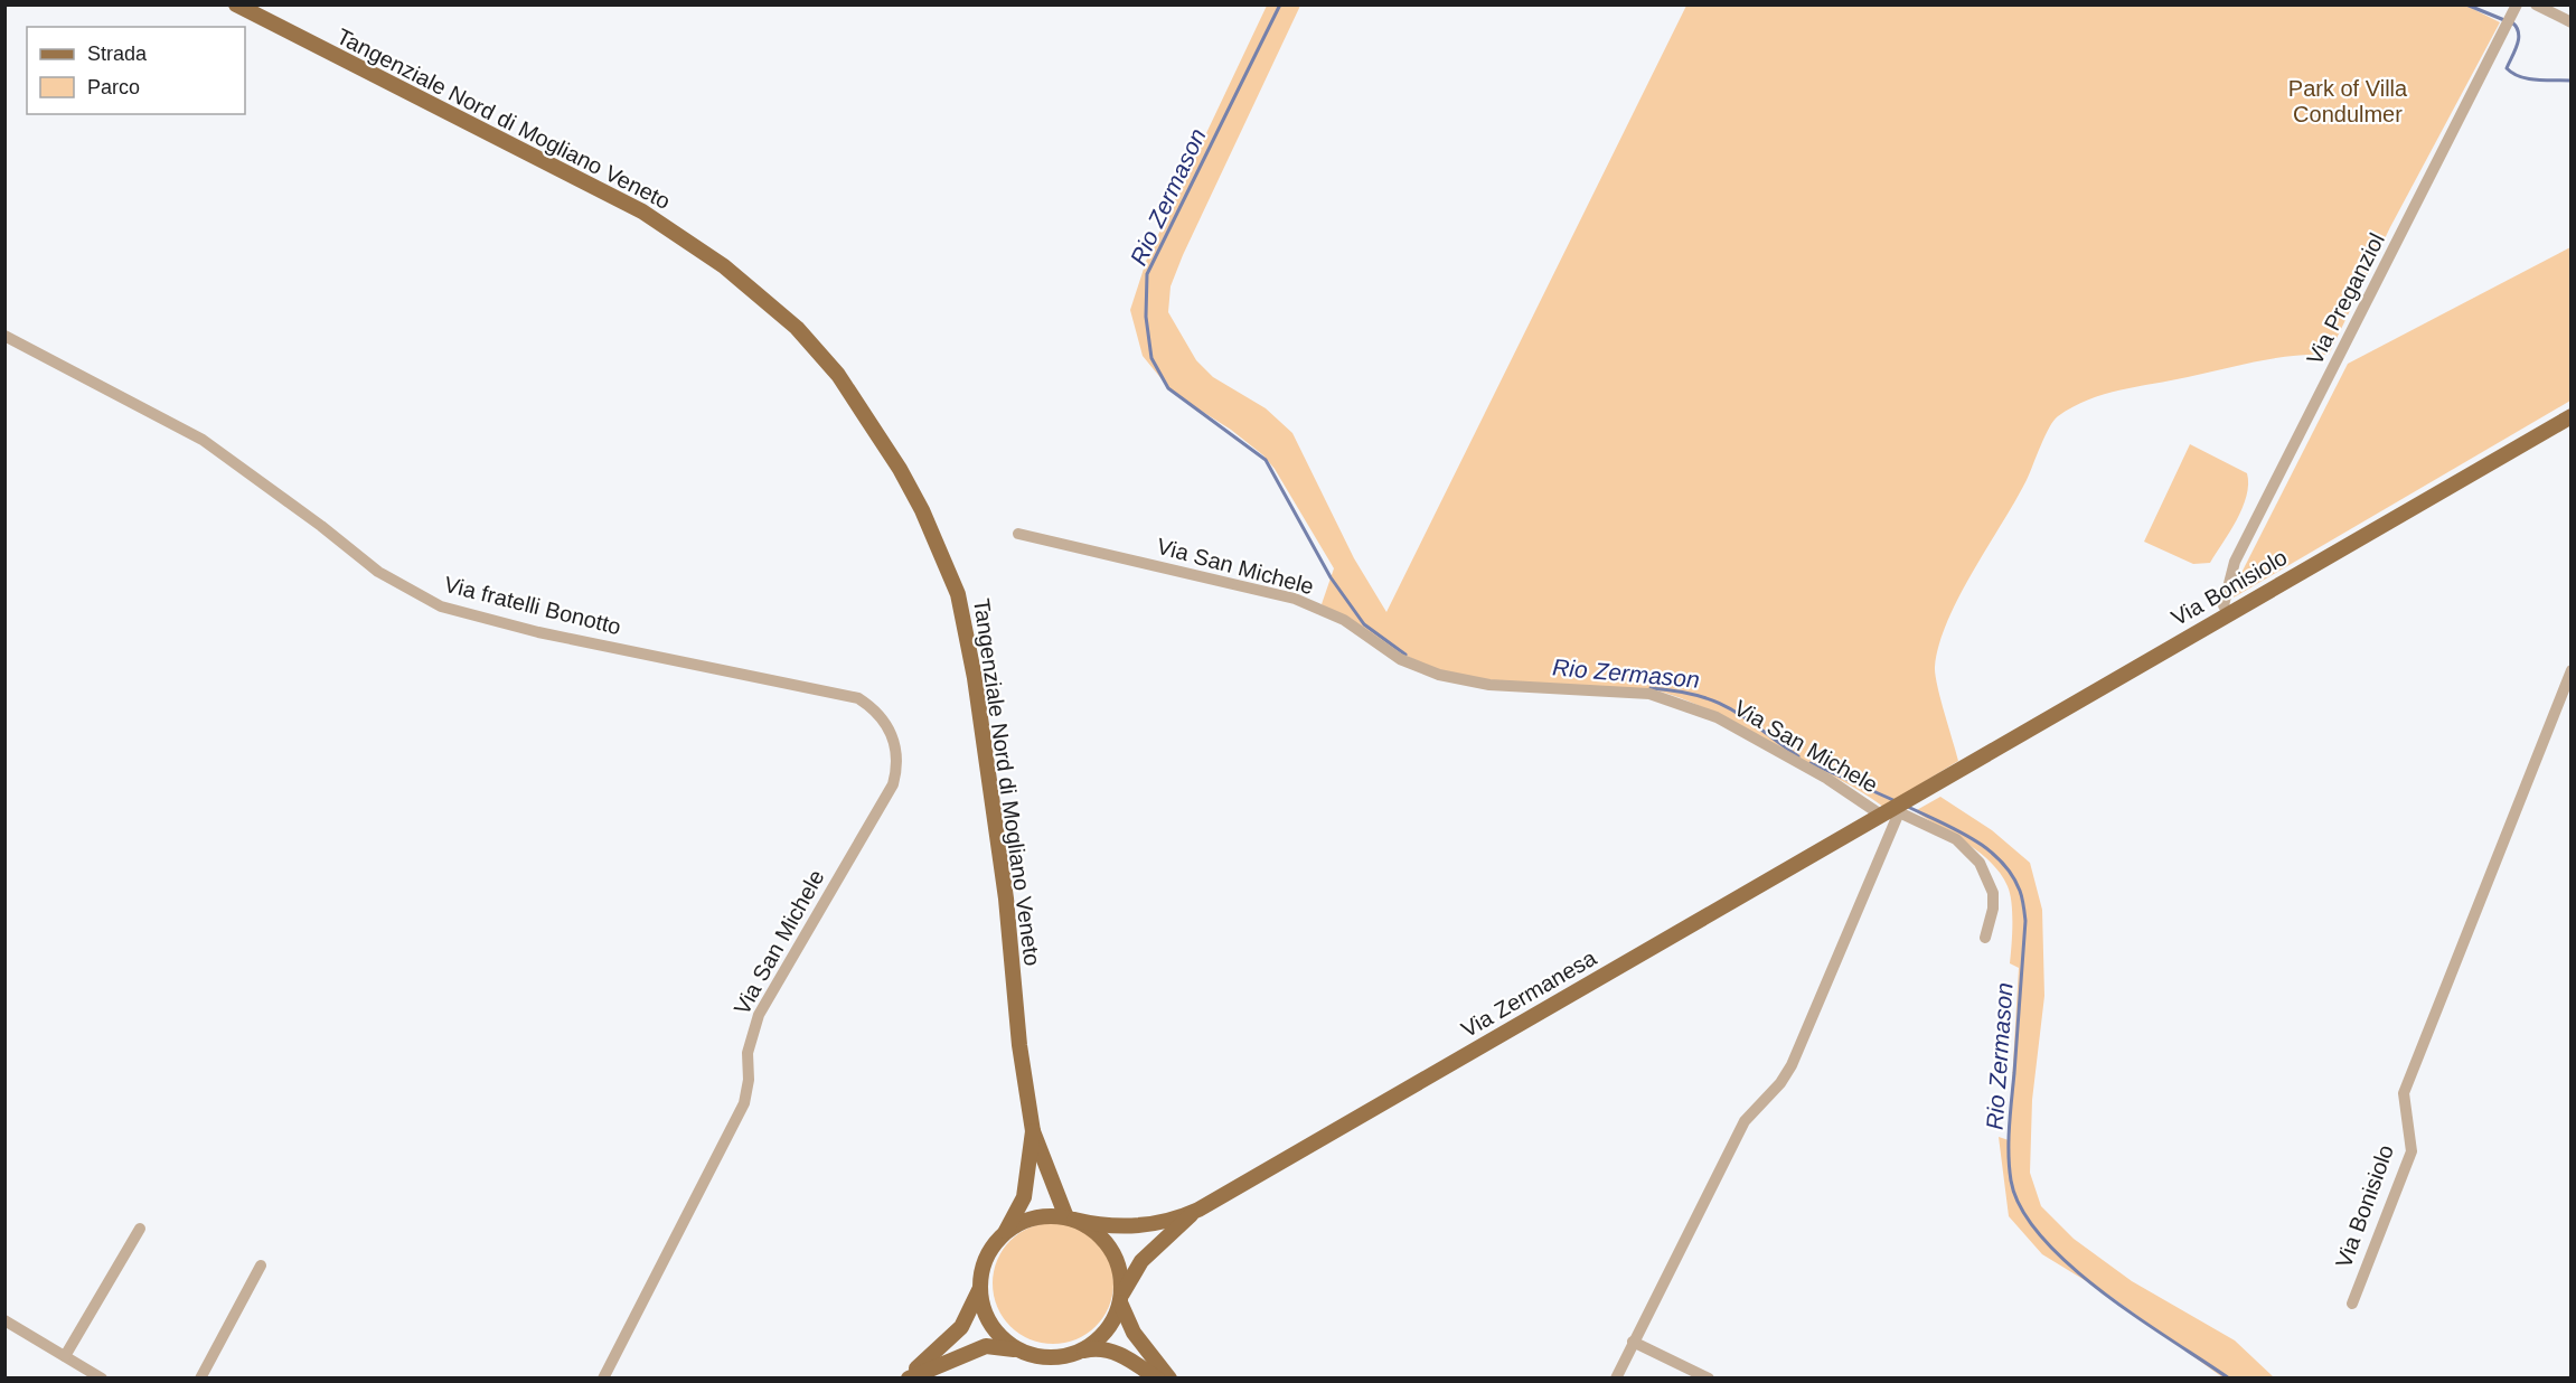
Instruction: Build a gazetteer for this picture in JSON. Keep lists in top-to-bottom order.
{
  "streets": {
    "main road": ["Tangenziale Nord di Mogliano Veneto", "Via Bonisiolo", "Via Zermanesa"],
    "street": ["Via Preganziol", "Via San Michele", "Via fratelli Bonotto"]
  },
  "crossings": [
    ["Tangenziale Nord di Mogliano Veneto", "Via Zermanesa"],
    ["Via Preganziol", "Via Bonisiolo"],
    ["Via San Michele", "Via fratelli Bonotto"],
    ["Via San Michele", "Via Zermanesa"],
    ["Via Bonisiolo", "Via Zermanesa"]
  ],
  "water": ["Rio Zermason"],
  "parks": ["Park of Villa Condulmer"],
  "legend": ["Strada", "Parco"]
}
